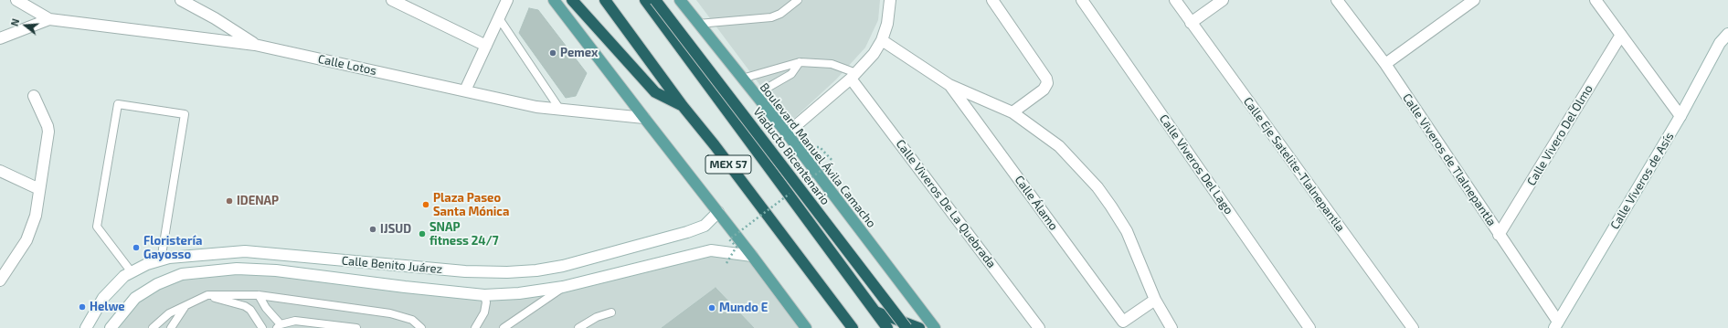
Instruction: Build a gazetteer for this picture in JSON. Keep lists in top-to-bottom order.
{
  "streets": {
    "highway": ["Viaducto Bicentenario", "MEX 57"],
    "main road": ["Boulevard Manuel Ávila Camacho"],
    "street": [
      "Calle Lotos",
      "Calle Vivero Del Olmo",
      "Calle Viveros de Tlalnepantla",
      "Calle Viveros Del Lago",
      "Calle Eje Satelite-Tlalnepantla",
      "Calle Viveros de Asís",
      "Calle Álamo",
      "Calle Viveros De La Quebrada",
      "Calle Benito Juárez"
    ]
  },
  "crossings": [
    ["Calle Vivero Del Olmo", "Calle Viveros de Tlalnepantla"],
    ["Calle Viveros de Tlalnepantla", "Calle Viveros de Asís"]
  ],
  "places": [
    "Pemex",
    "IDENAP",
    "Plaza Paseo Santa Mónica",
    "IJSUD",
    "SNAP fitness 24/7",
    "Floristería Gayosso",
    "Helwe",
    "Mundo E"
  ],
  "north": "left"
}
